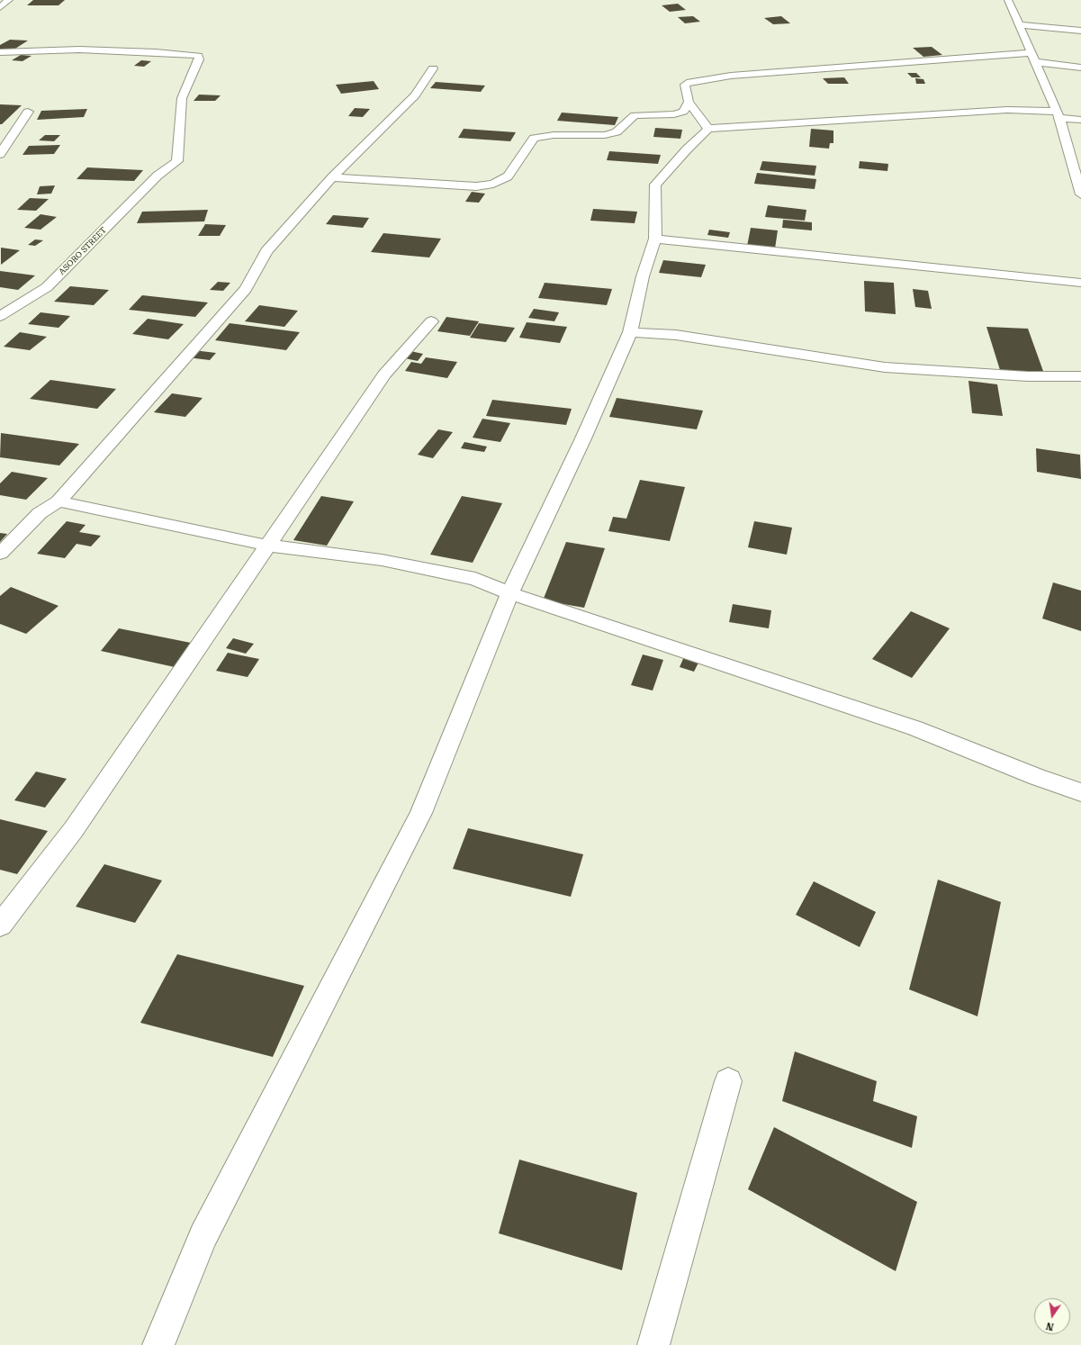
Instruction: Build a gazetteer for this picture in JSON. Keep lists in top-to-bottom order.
{
  "streets": {
    "street": ["ASORO STREET"]
  },
  "north": "bottom"
}
